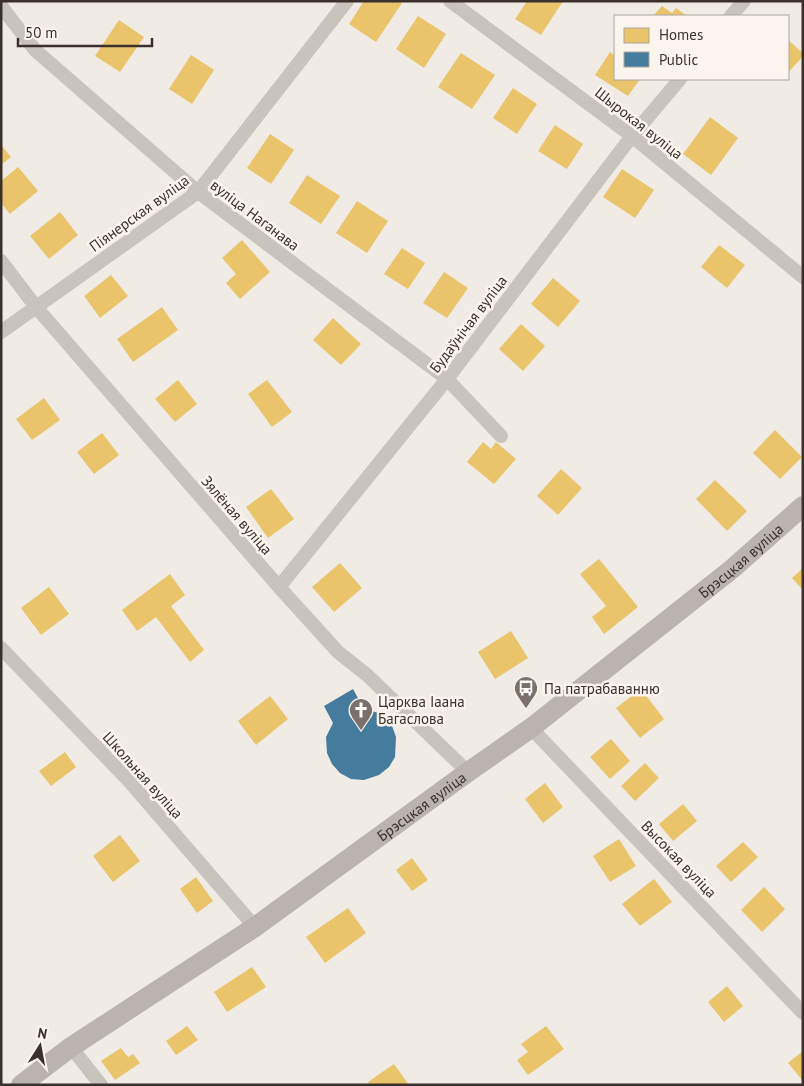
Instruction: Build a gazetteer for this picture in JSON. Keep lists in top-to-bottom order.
{
  "streets": {
    "street": [
      "Шырокая вуліца",
      "Піянерская вуліца",
      "вуліца Наганава",
      "Будаўнічая вуліца",
      "Зялёная вуліца",
      "Брэсцкая вуліца",
      "Школьная вуліца",
      "Высокая вуліца"
    ]
  },
  "crossings": [
    ["Шырокая вуліца", "Будаўнічая вуліца"],
    ["Піянерская вуліца", "вуліца Наганава"],
    ["Піянерская вуліца", "Зялёная вуліца"],
    ["вуліца Наганава", "Будаўнічая вуліца"],
    ["Будаўнічая вуліца", "Зялёная вуліца"],
    ["Зялёная вуліца", "Брэсцкая вуліца"],
    ["Брэсцкая вуліца", "Школьная вуліца"],
    ["Брэсцкая вуліца", "Высокая вуліца"]
  ],
  "places": {
    "bus stop": ["Па патрабаванню"],
    "church": ["Царква Іаана Багаслова"]
  },
  "legend": ["Homes", "Public"],
  "scale_bar": "50 m",
  "north": "top"
}
